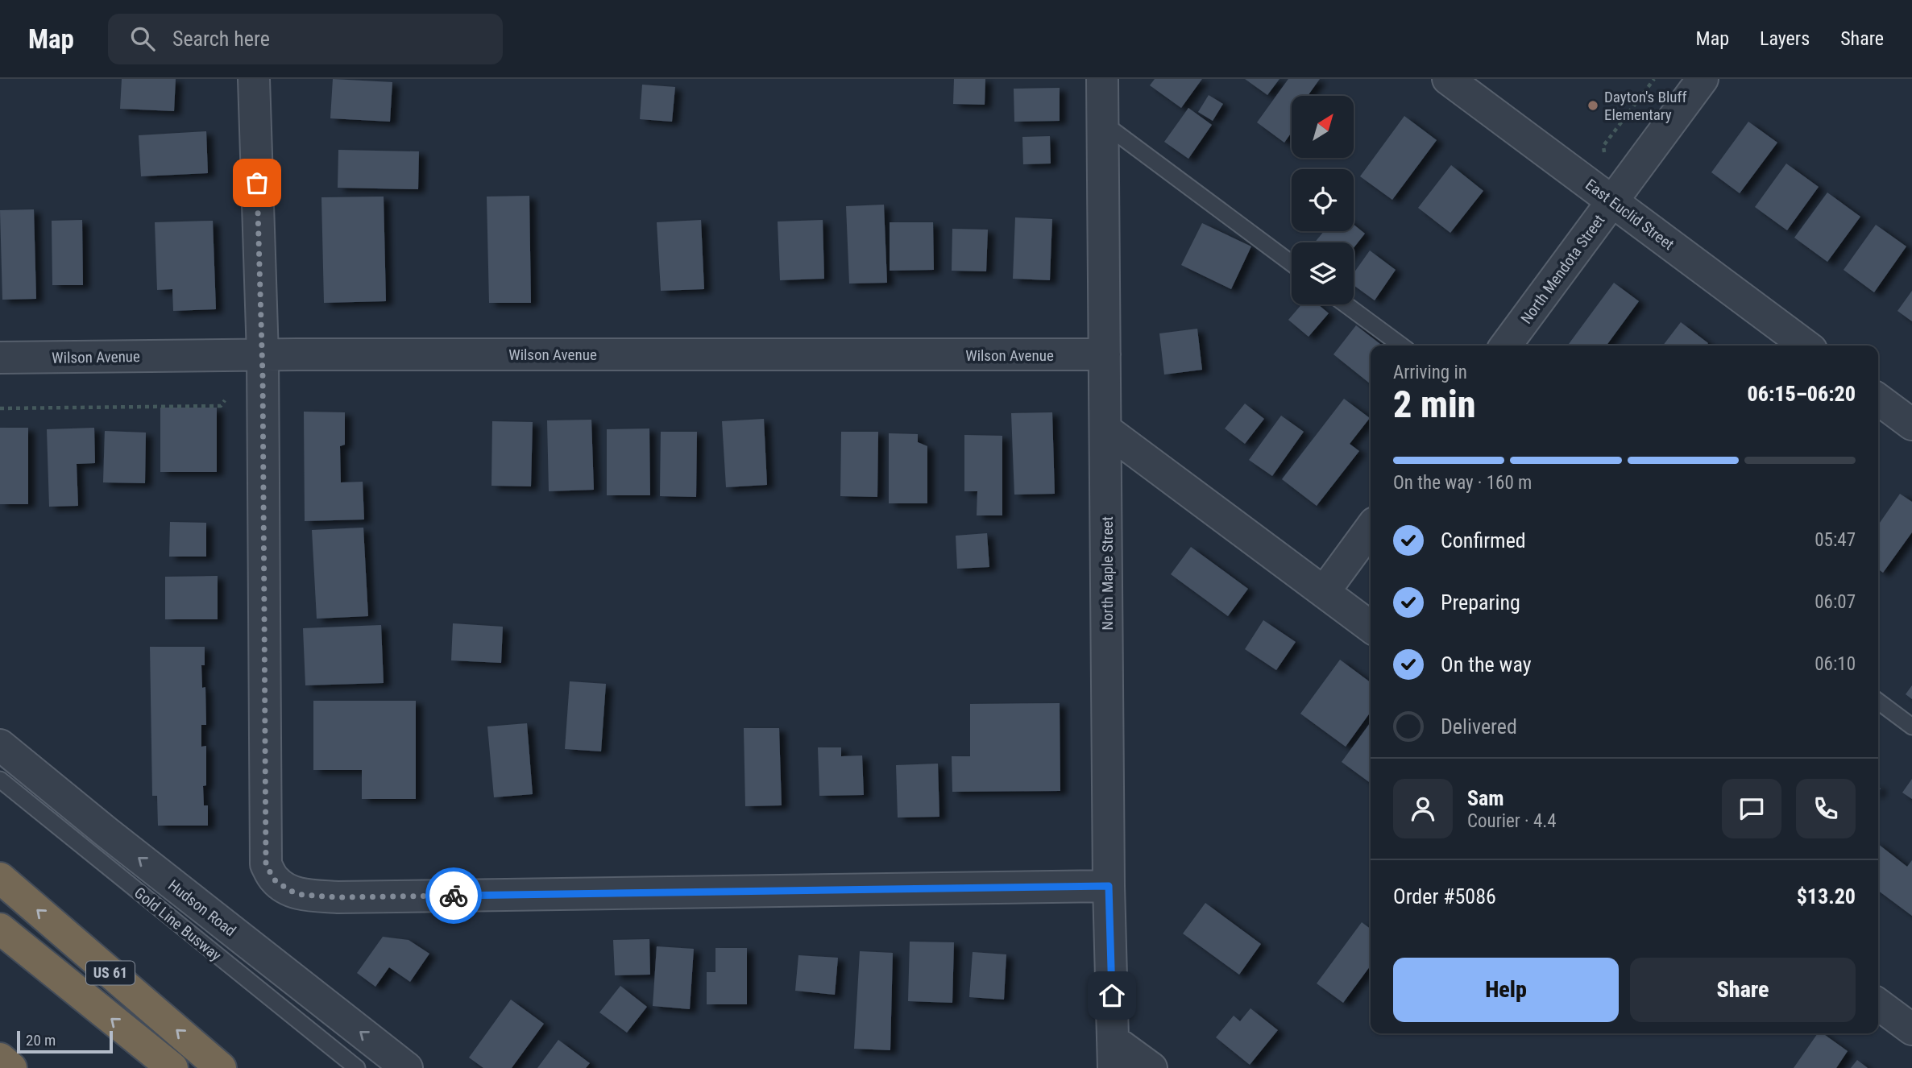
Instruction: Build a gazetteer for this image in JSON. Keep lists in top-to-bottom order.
{
  "streets": {
    "highway": ["US 61"],
    "street": [
      "East Euclid Street",
      "North Mendota Street",
      "Wilson Avenue",
      "North Maple Street",
      "Hudson Road"
    ],
    "lane": ["Gold Line Busway"]
  },
  "crossings": [
    ["East Euclid Street", "North Mendota Street"],
    ["Wilson Avenue", "North Maple Street"]
  ],
  "one_way": ["Hudson Road"],
  "places": ["Dayton's Bluff Elementary"],
  "scale_bar": "20 m",
  "north": "top right",
  "page": {
    "header": "Map",
    "search": "Search here",
    "nav": ["Map", "Layers", "Share"],
    "heading": ["2 min", "Arriving in", "06:15–06:20"],
    "panel": [
      "Sam",
      "Courier · 4.4",
      "Order #5086",
      "$13.20"
    ],
    "bar": "On the way · 160 m",
    "list": [
      ["Confirmed", "05:47"],
      ["Preparing", "06:07"],
      ["On the way", "06:10"],
      "Delivered"
    ],
    "buttons": ["Help", "Share"],
    "scale": "20 m"
  }
}
